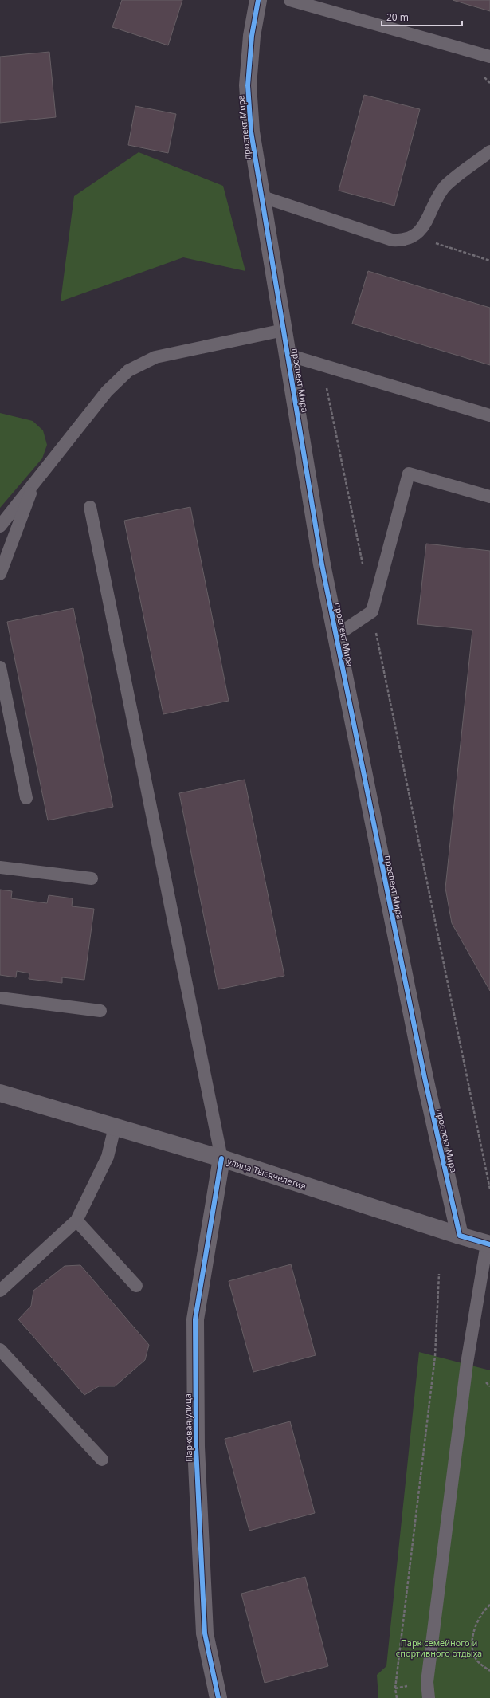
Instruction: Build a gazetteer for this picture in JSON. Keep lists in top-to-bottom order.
{
  "streets": {
    "street": ["проспект Мира", "улица Тысячелетия", "Парковая улица"]
  },
  "crossings": [
    ["проспект Мира", "улица Тысячелетия"],
    ["улица Тысячелетия", "Парковая улица"]
  ],
  "parks": ["Парк семейного и спортивного отдыха"],
  "scale_bar": "20 m"
}
